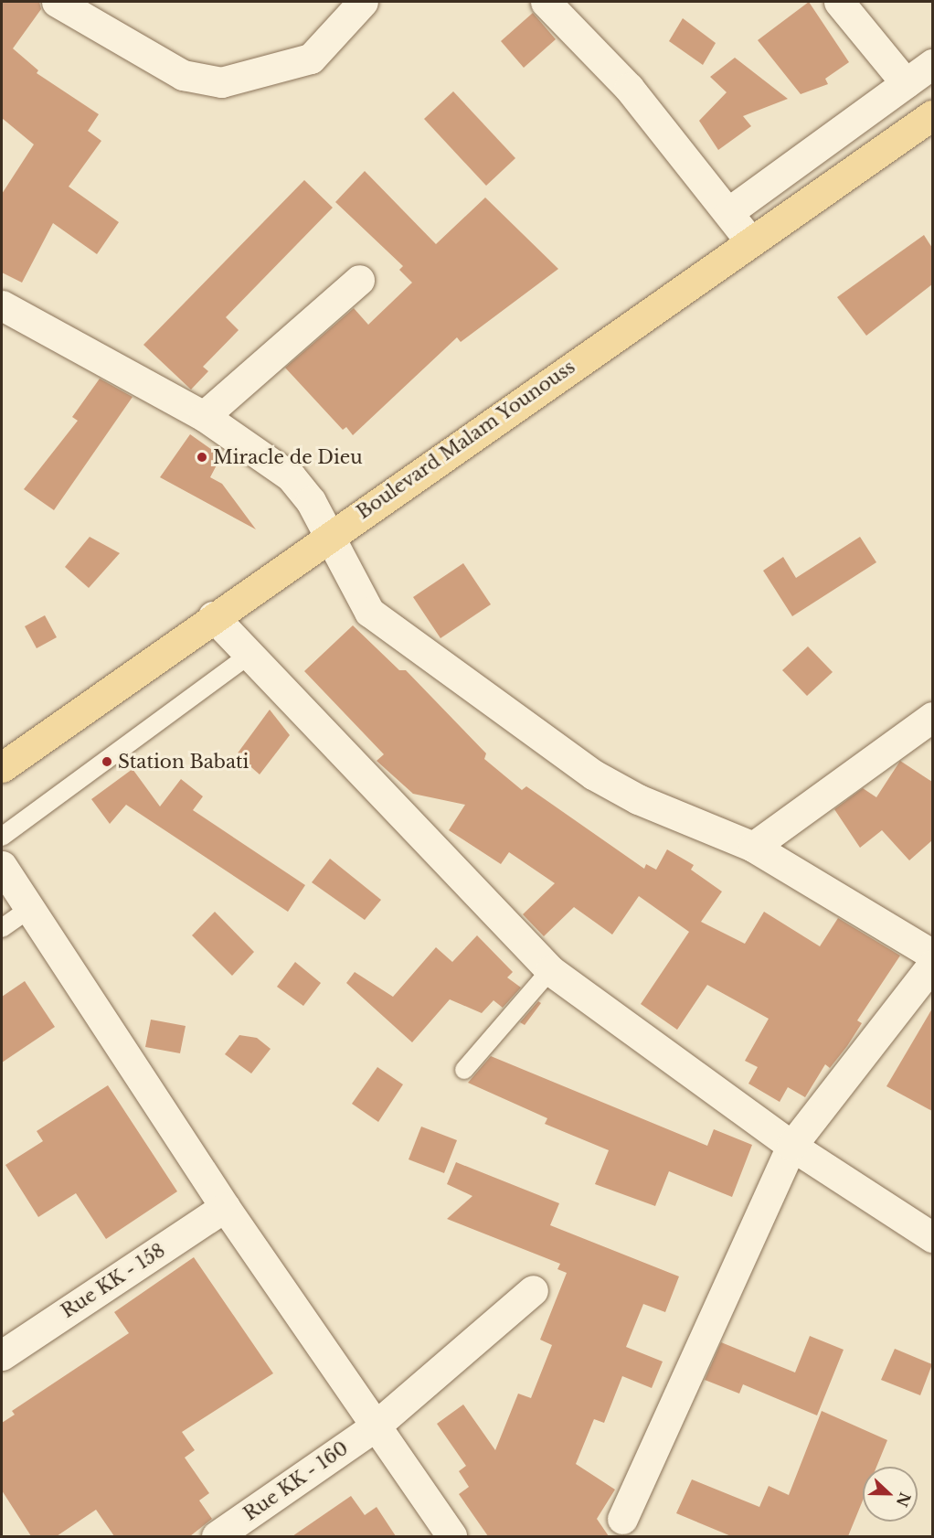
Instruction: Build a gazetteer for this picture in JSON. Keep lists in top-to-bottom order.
{
  "streets": {
    "main road": ["Boulevard Malam Younouss"],
    "street": ["Rue KK - 158", "Rue KK - 160"]
  },
  "places": ["Miracle de Dieu", "Station Babati"],
  "north": "right"
}
